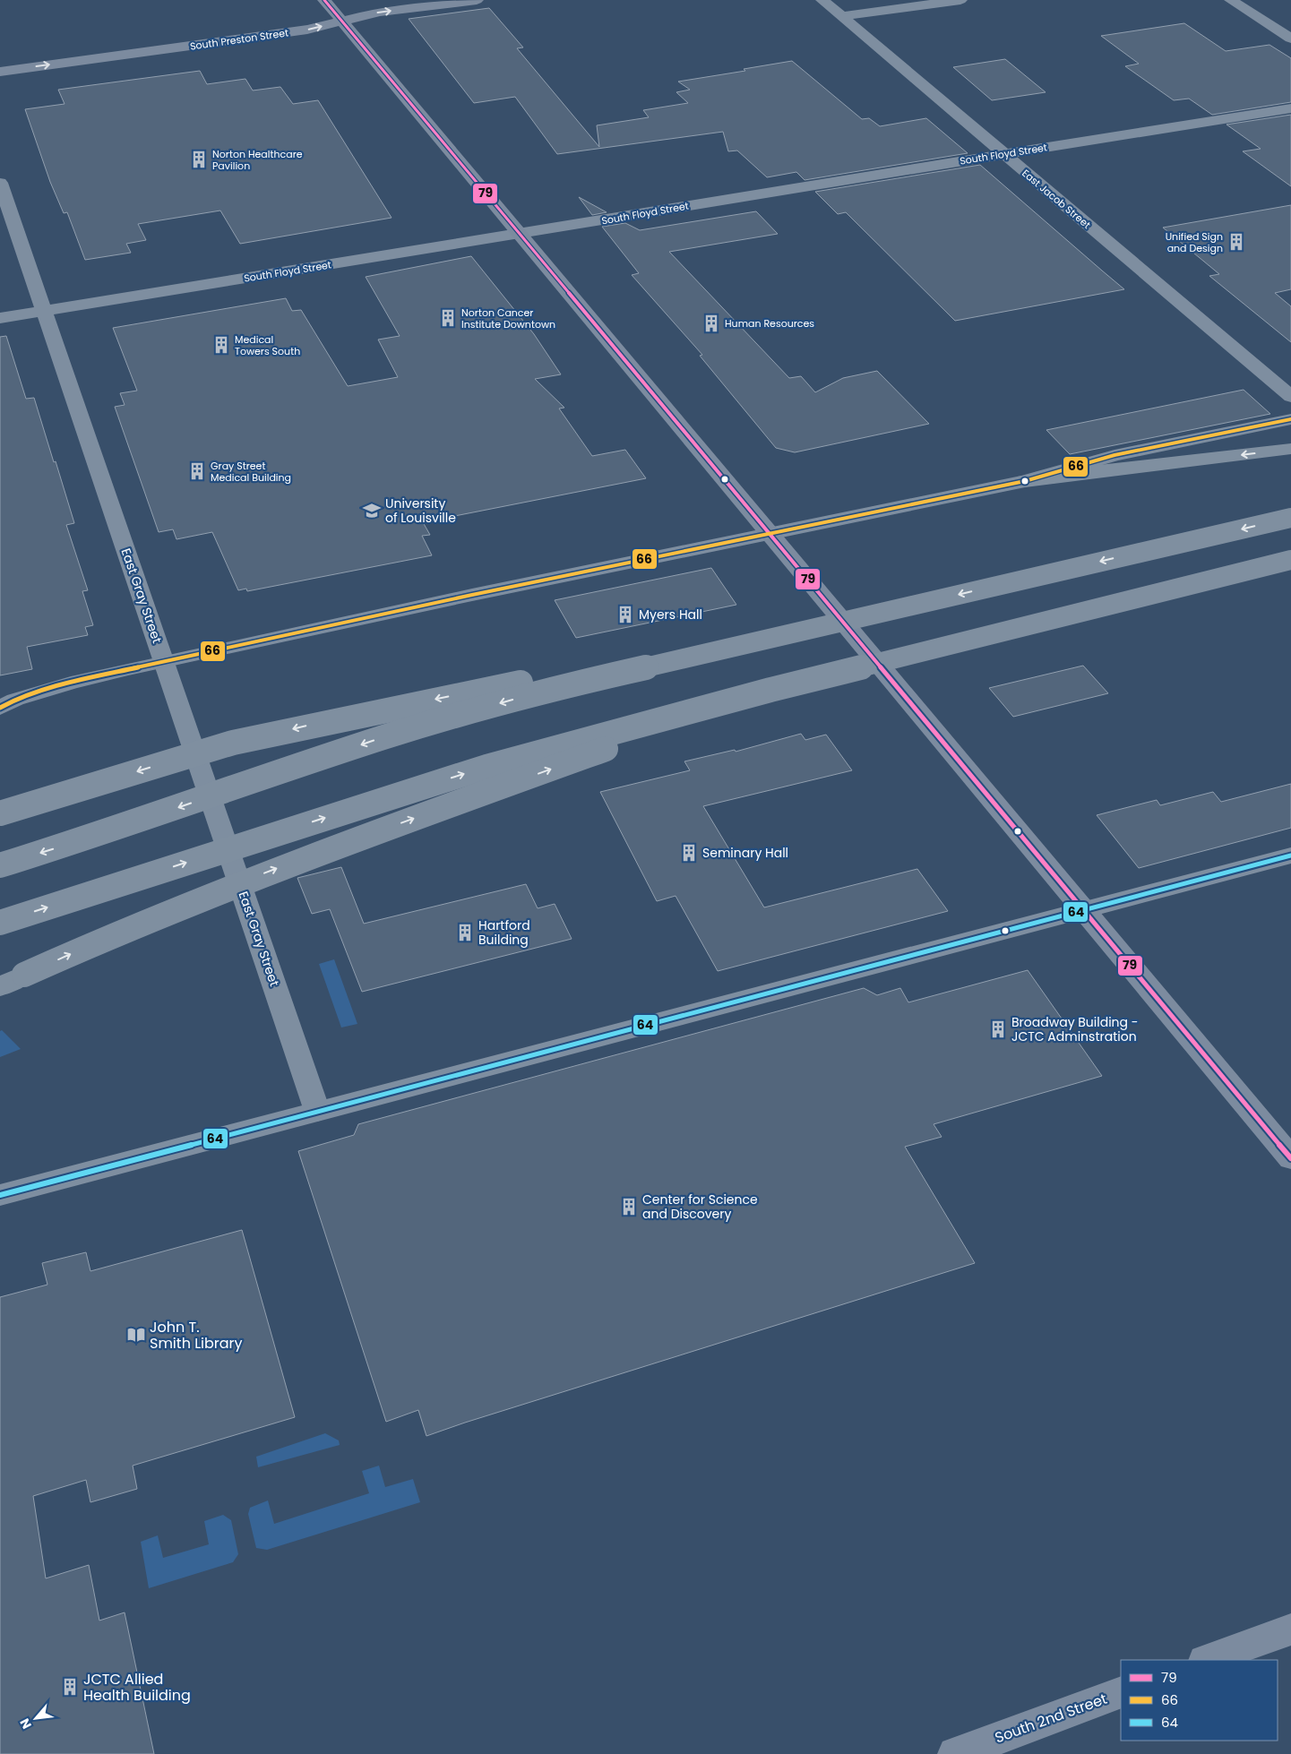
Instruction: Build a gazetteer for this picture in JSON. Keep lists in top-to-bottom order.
{
  "streets": {
    "main road": ["South Preston Street", "South 2nd Street"],
    "street": ["South Floyd Street", "East Jacob Street", "East Gray Street"]
  },
  "crossings": [
    ["South Floyd Street", "East Jacob Street"],
    ["South Floyd Street", "East Gray Street"]
  ],
  "one_way": ["South Preston Street"],
  "places": {
    "building": [
      "Norton Healthcare Pavilion",
      "Unified Sign and Design",
      "Norton Cancer Institute Downtown",
      "Human Resources",
      "Medical Towers South",
      "Gray Street Medical Building",
      "Myers Hall",
      "Seminary Hall",
      "Hartford Building",
      "Broadway Building - JCTC Adminstration",
      "Center for Science and Discovery",
      "JCTC Allied Health Building"
    ],
    "school or university": ["University of Louisville"],
    "library": ["John T. Smith Library"]
  },
  "lines": ["transit line 79", "transit line 66", "transit line 64"],
  "legend": ["79", "66", "64"],
  "north": "bottom left"
}
